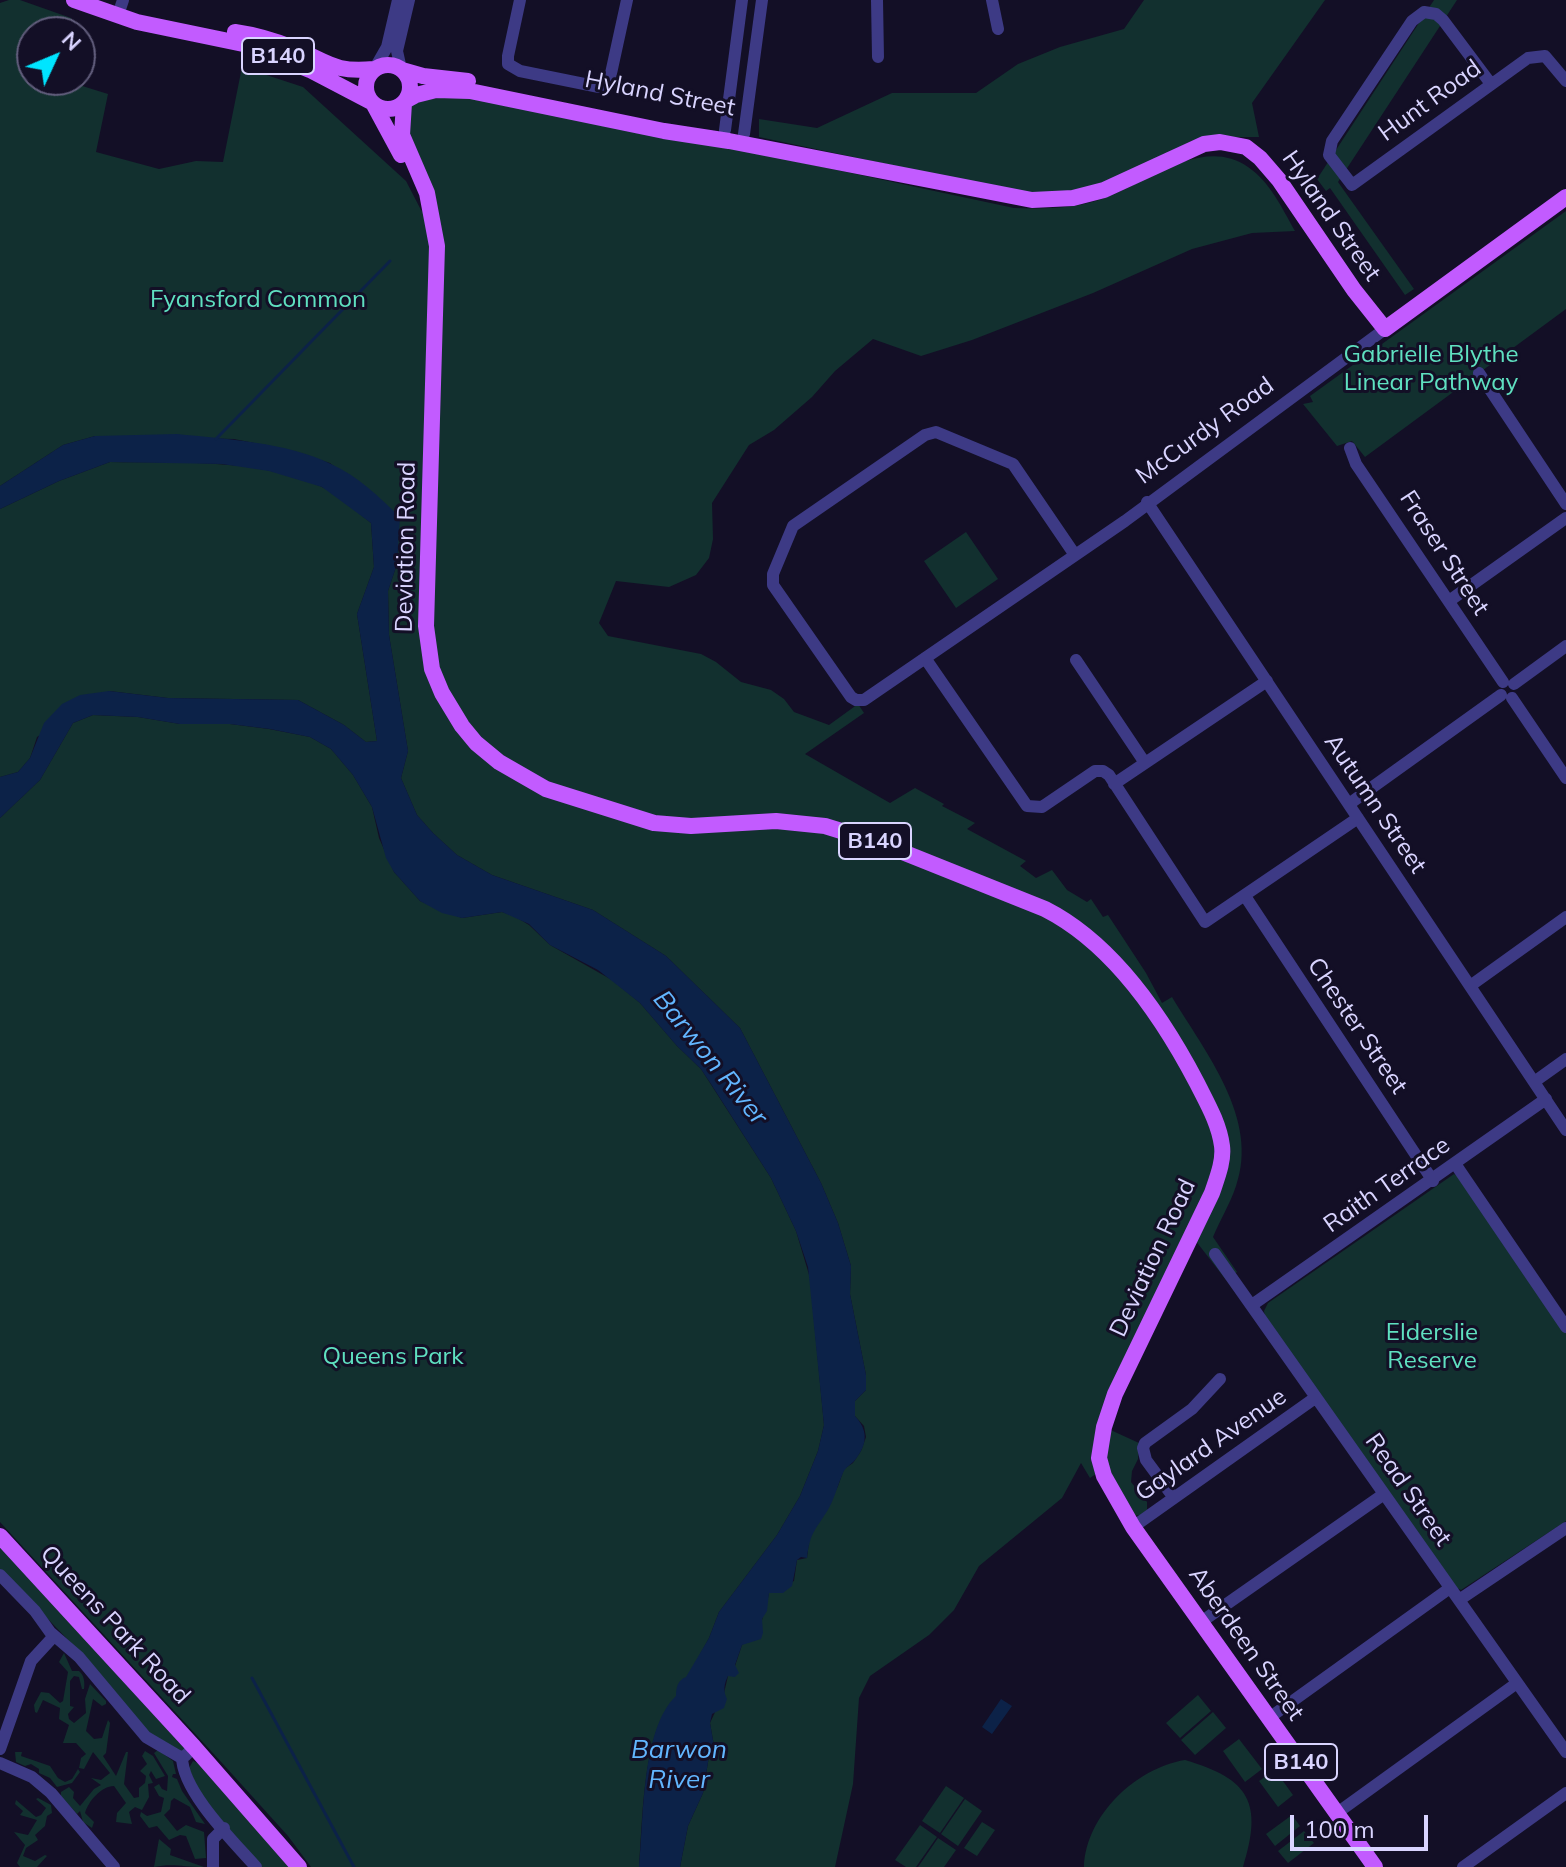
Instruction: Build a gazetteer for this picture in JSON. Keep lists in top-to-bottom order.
{
  "streets": {
    "main road": [
      "B140",
      "Hyland Street",
      "McCurdy Road",
      "Deviation Road",
      "Queens Park Road",
      "Aberdeen Street"
    ],
    "street": [
      "Hunt Road",
      "Fraser Street",
      "Autumn Street",
      "Chester Street",
      "Raith Terrace",
      "Gaylard Avenue",
      "Read Street"
    ]
  },
  "crossings": [
    ["B140", "Hyland Street"],
    ["B140", "Deviation Road"],
    ["Hyland Street", "McCurdy Road"],
    ["Hyland Street", "Deviation Road"],
    ["McCurdy Road", "Autumn Street"],
    ["Deviation Road", "Gaylard Avenue"],
    ["Deviation Road", "Aberdeen Street"],
    ["Autumn Street", "Raith Terrace"],
    ["Chester Street", "Raith Terrace"],
    ["Raith Terrace", "Read Street"],
    ["Gaylard Avenue", "Read Street"],
    ["Gaylard Avenue", "Aberdeen Street"]
  ],
  "water": ["Barwon River"],
  "parks": [
    "Fyansford Common",
    "Gabrielle Blythe Linear Pathway",
    "Elderslie Reserve",
    "Queens Park"
  ],
  "scale_bar": "100 m",
  "north": "top right"
}
